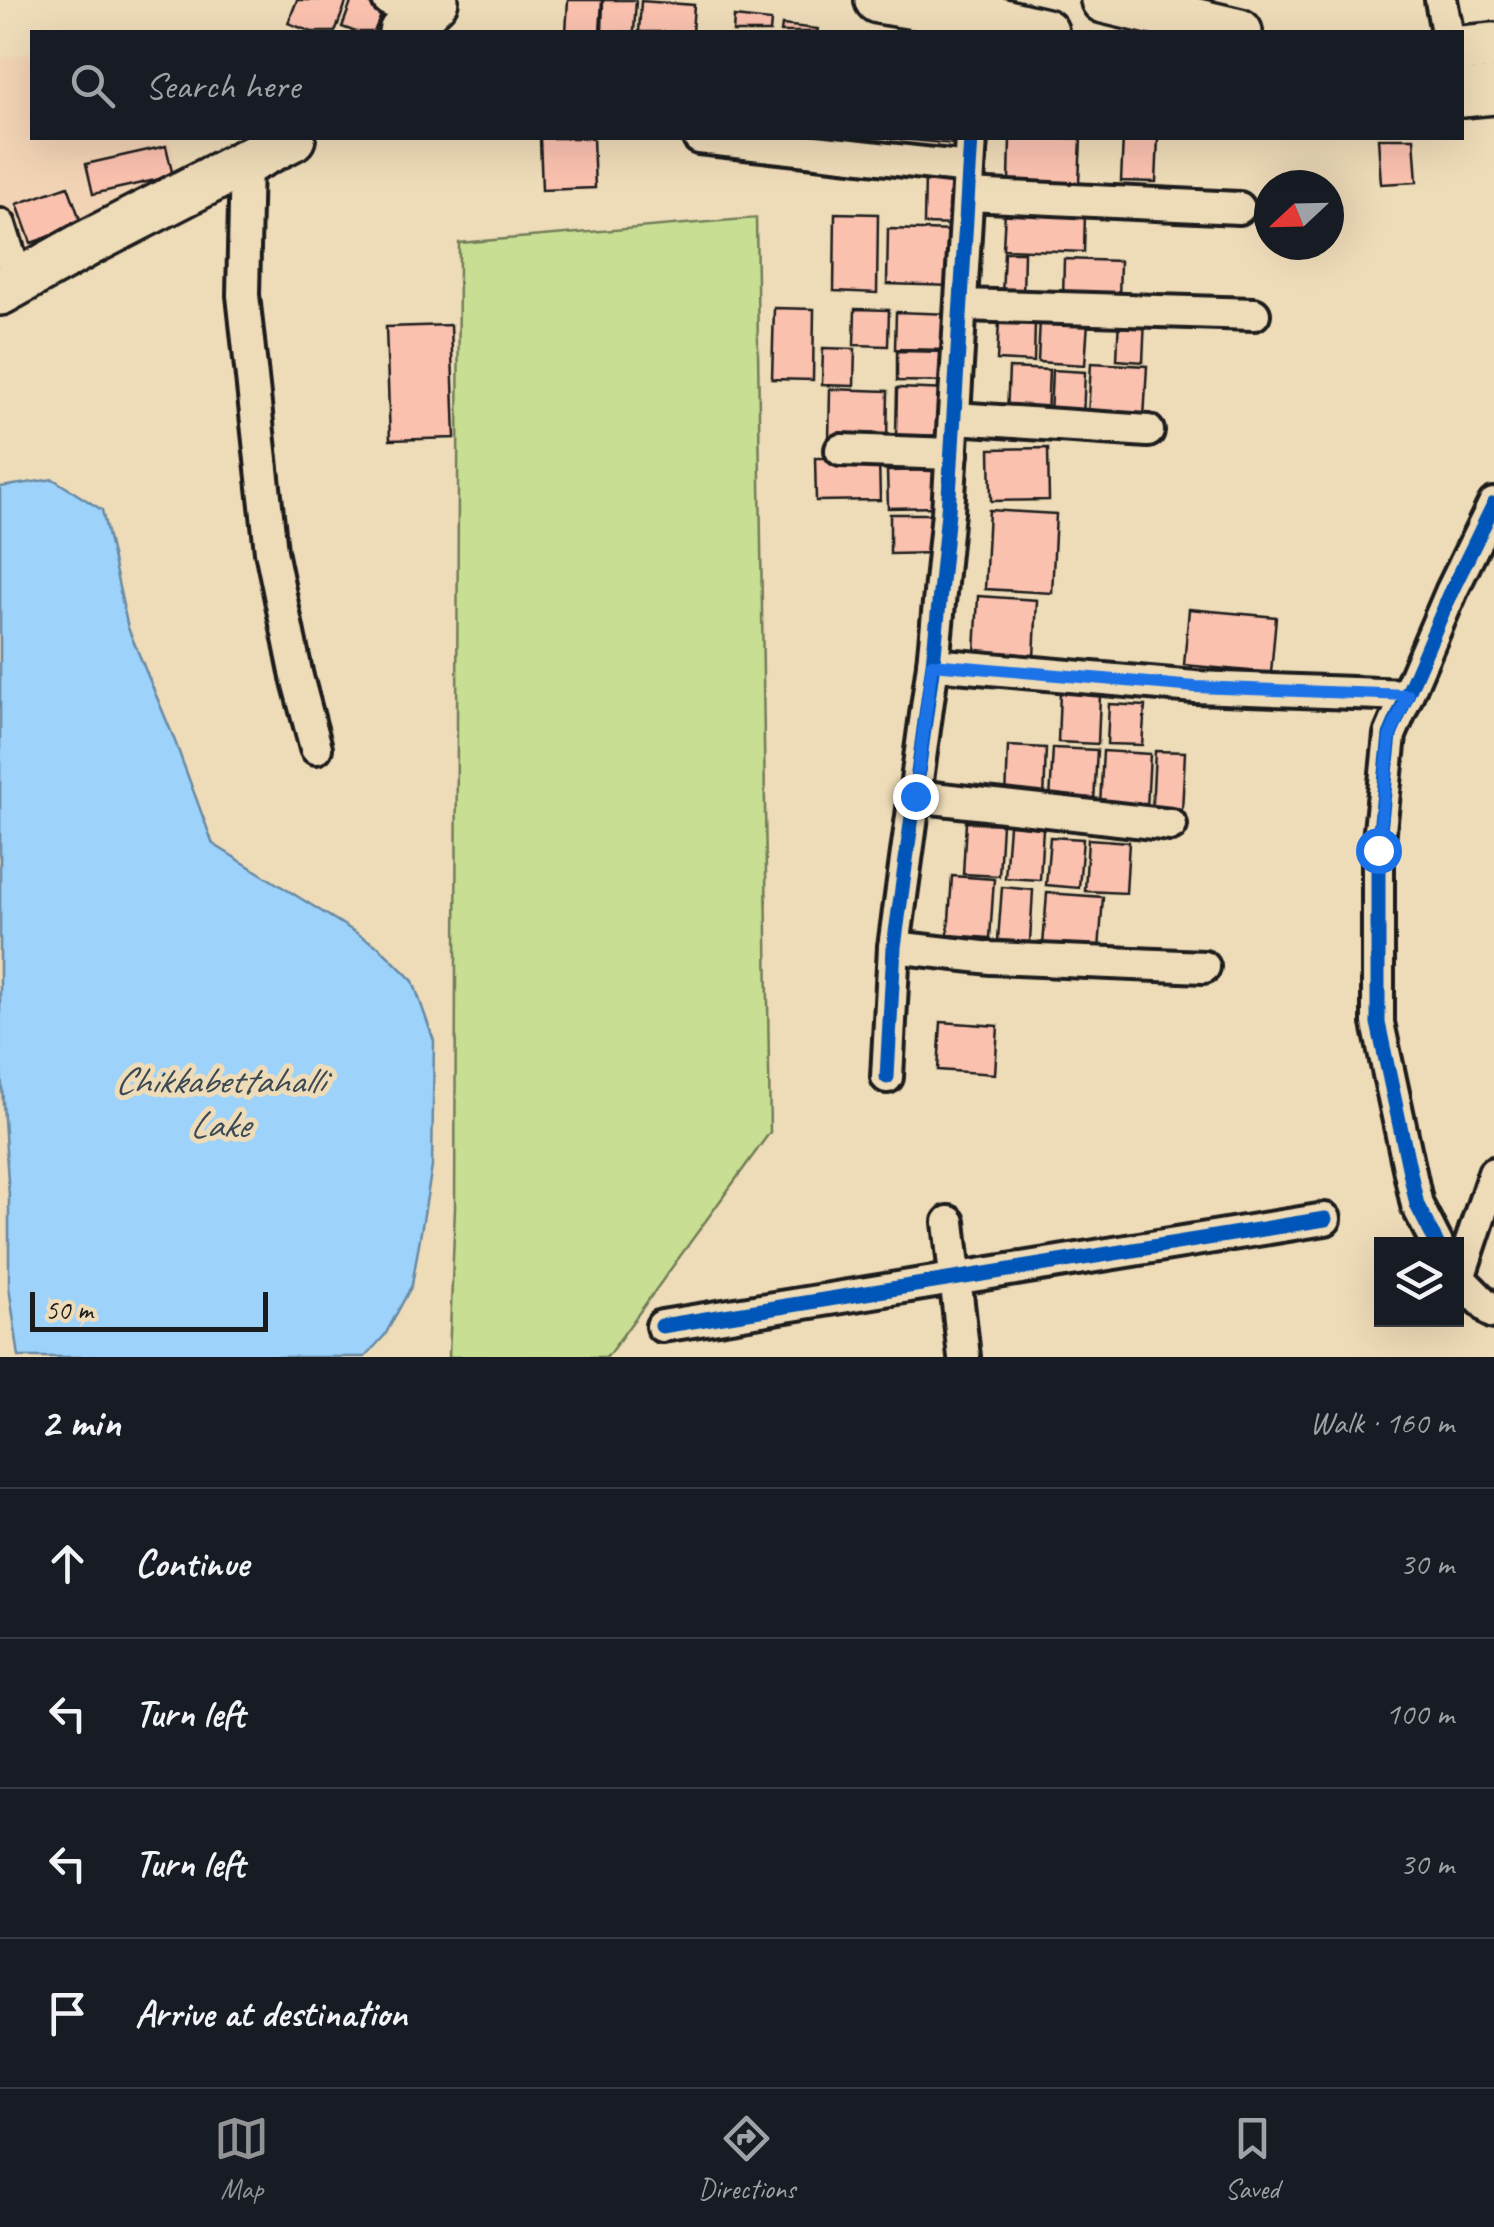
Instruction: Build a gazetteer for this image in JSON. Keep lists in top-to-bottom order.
{
  "water": ["Chikkabettahalli Lake"],
  "scale_bar": "50 m",
  "north": "left",
  "page": {
    "search": "Search here",
    "scale": "50 m",
    "heading": ["2 min", "Walk · 160 m"],
    "list": [
      ["Continue", "30 m"],
      ["Turn left", "100 m"],
      ["Turn left", "30 m"],
      "Arrive at destination"
    ],
    "nav": ["Map", "Directions", "Saved"]
  }
}
